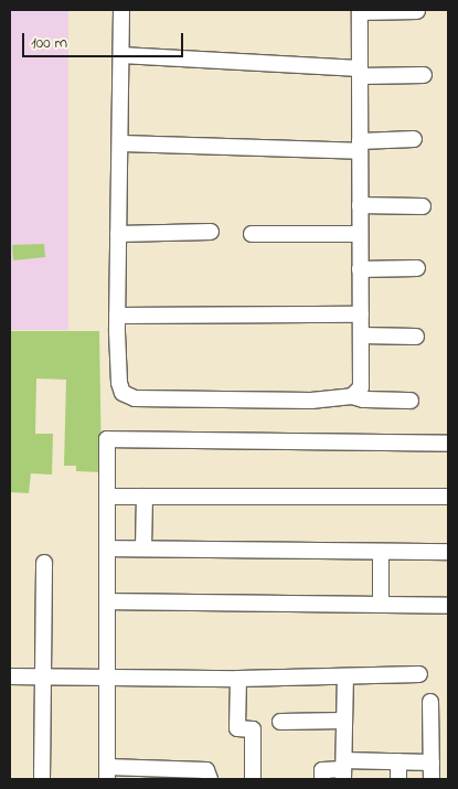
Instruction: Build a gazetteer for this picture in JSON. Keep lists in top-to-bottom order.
{
  "scale_bar": "100 m"
}
